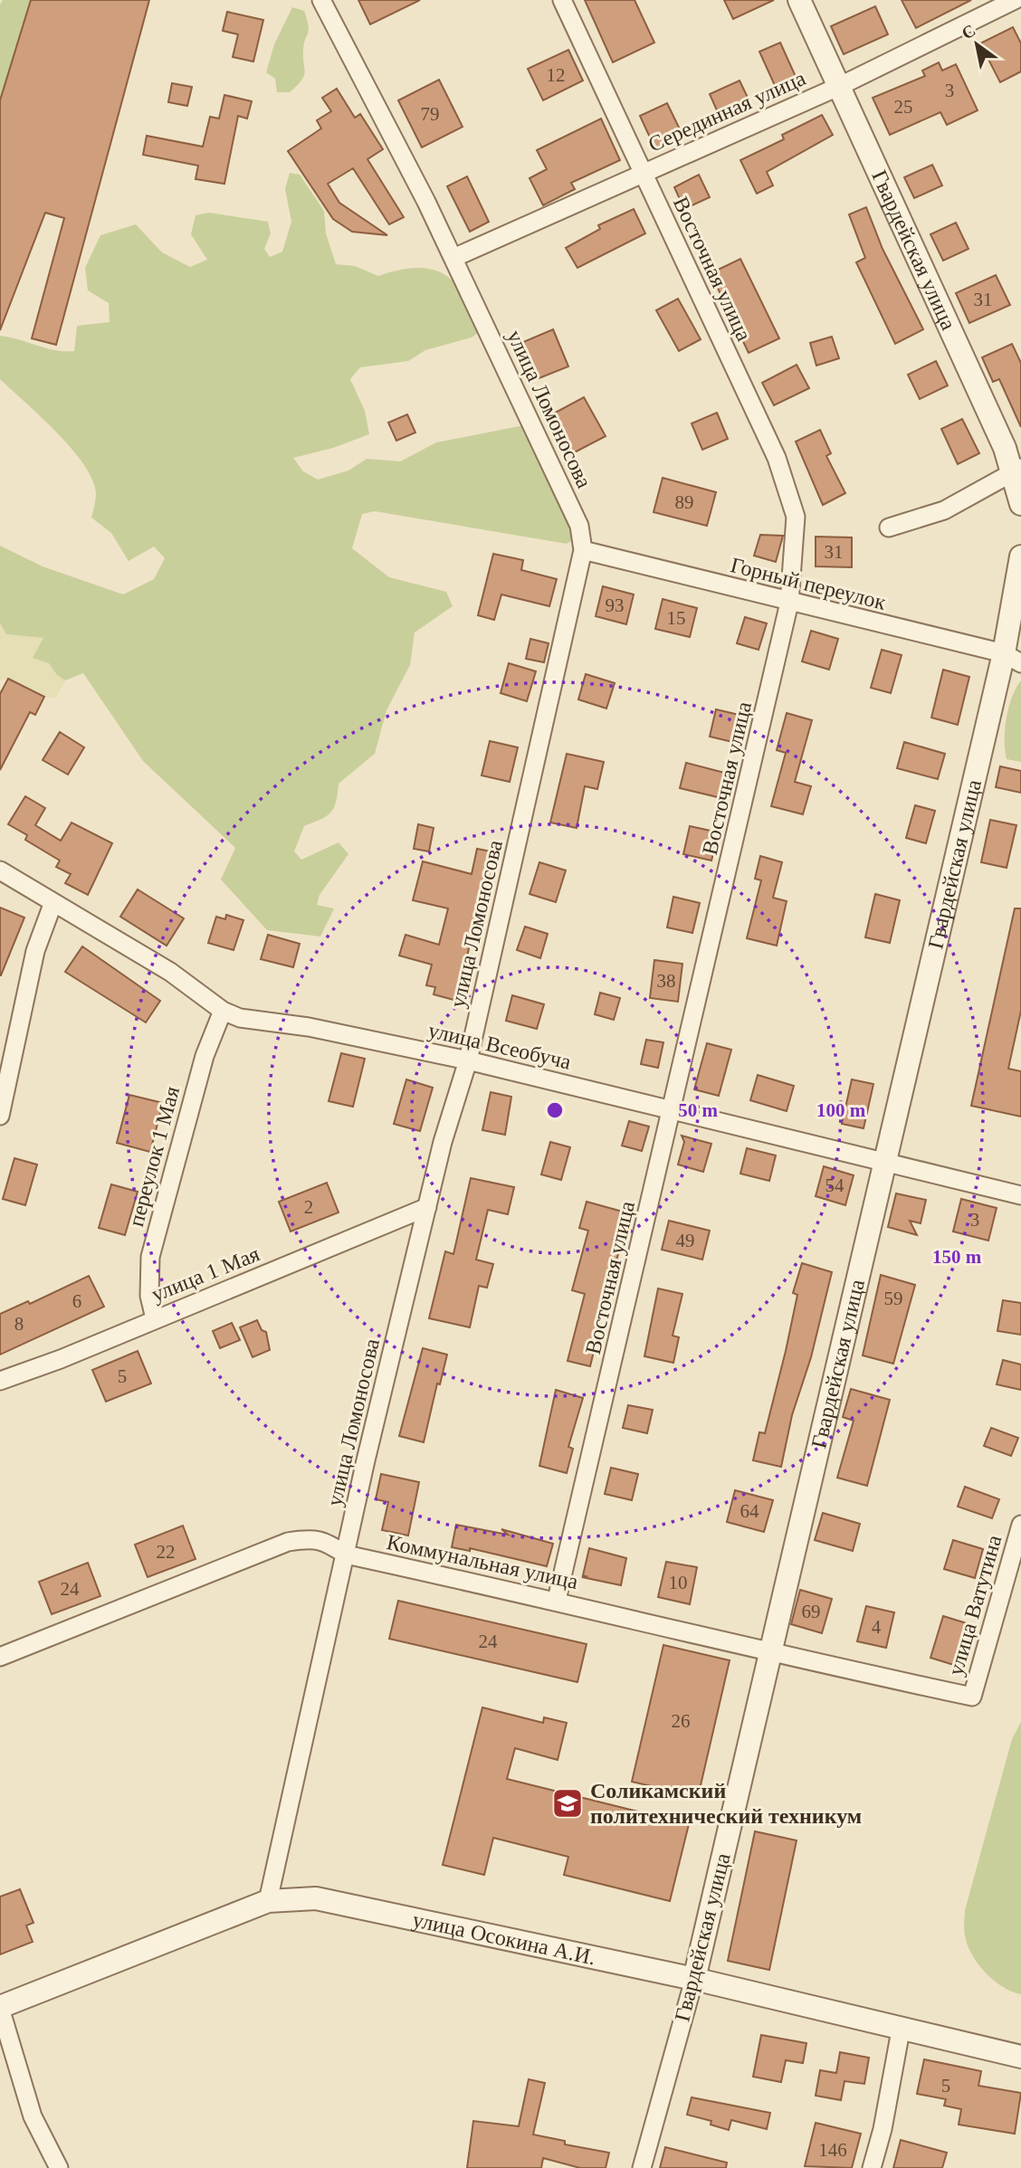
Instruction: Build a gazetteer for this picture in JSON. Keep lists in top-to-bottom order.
{
  "streets": {
    "street": [
      "Серединная улица",
      "Гвардейская улица",
      "Восточная улица",
      "улица Ломоносова",
      "Горный переулок",
      "улица Всеобуча",
      "переулок 1 Мая",
      "улица 1 Мая",
      "Коммунальная улица",
      "улица Ватутина",
      "улица Осокина А.И."
    ]
  },
  "crossings": [
    ["Серединная улица", "Гвардейская улица"],
    ["Серединная улица", "Восточная улица"],
    ["Серединная улица", "улица Ломоносова"],
    ["Гвардейская улица", "Горный переулок"],
    ["Гвардейская улица", "улица Всеобуча"],
    ["Гвардейская улица", "Коммунальная улица"],
    ["Гвардейская улица", "улица Осокина А.И."],
    ["Восточная улица", "Горный переулок"],
    ["Восточная улица", "улица Всеобуча"],
    ["Восточная улица", "Коммунальная улица"],
    ["улица Ломоносова", "Горный переулок"],
    ["улица Ломоносова", "улица Всеобуча"],
    ["улица Ломоносова", "улица 1 Мая"],
    ["улица Ломоносова", "Коммунальная улица"],
    ["улица Ломоносова", "улица Осокина А.И."],
    ["улица Всеобуча", "переулок 1 Мая"],
    ["переулок 1 Мая", "улица 1 Мая"],
    ["Коммунальная улица", "улица Ватутина"]
  ],
  "places": {
    "school or university": ["Соликамский политехнический техникум"]
  },
  "house_numbers": [
    "12",
    "3",
    "25",
    "79",
    "31",
    "89",
    "31",
    "93",
    "15",
    "38",
    "54",
    "2",
    "3",
    "49",
    "59",
    "6",
    "8",
    "5",
    "64",
    "22",
    "10",
    "24",
    "69",
    "4",
    "24",
    "26",
    "5",
    "146"
  ],
  "north": "top left",
  "rings": ["50 m", "100 m", "150 m"]
}
